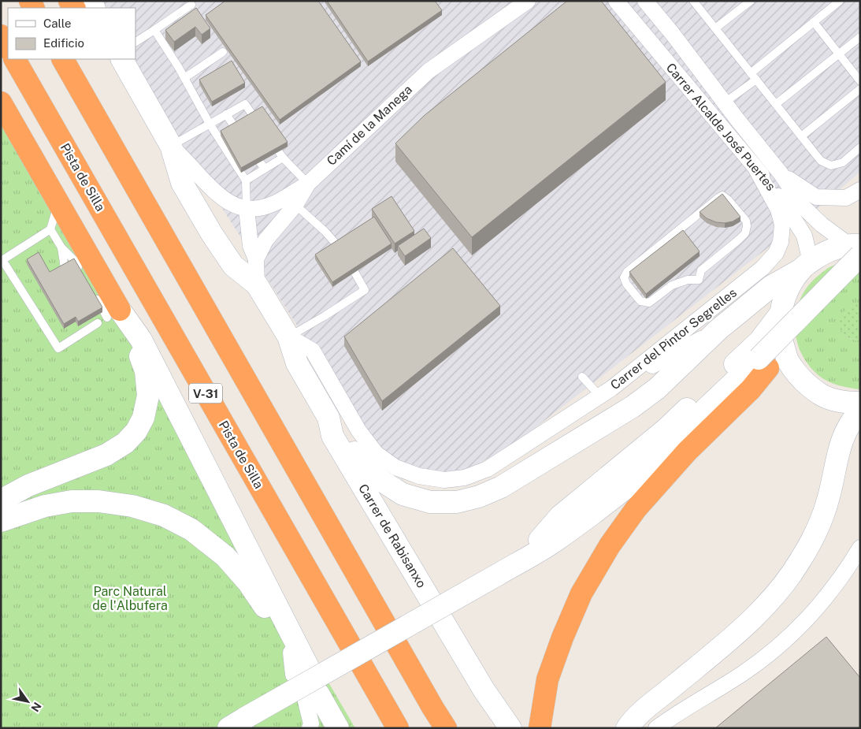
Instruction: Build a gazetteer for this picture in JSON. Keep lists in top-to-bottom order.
{
  "streets": {
    "highway": ["Pista de Silla", "V-31"],
    "street": [
      "Camí de la Manega",
      "Carrer Alcalde José Puertes",
      "Carrer del Pintor Segrelles",
      "Carrer de Rabisanxo"
    ]
  },
  "crossings": [
    ["Camí de la Manega", "Carrer de Rabisanxo"],
    ["Carrer Alcalde José Puertes", "Carrer del Pintor Segrelles"],
    ["Carrer del Pintor Segrelles", "Carrer de Rabisanxo"]
  ],
  "parks": ["Parc Natural de l'Albufera"],
  "legend": ["Calle", "Edificio"],
  "north": "bottom right"
}
